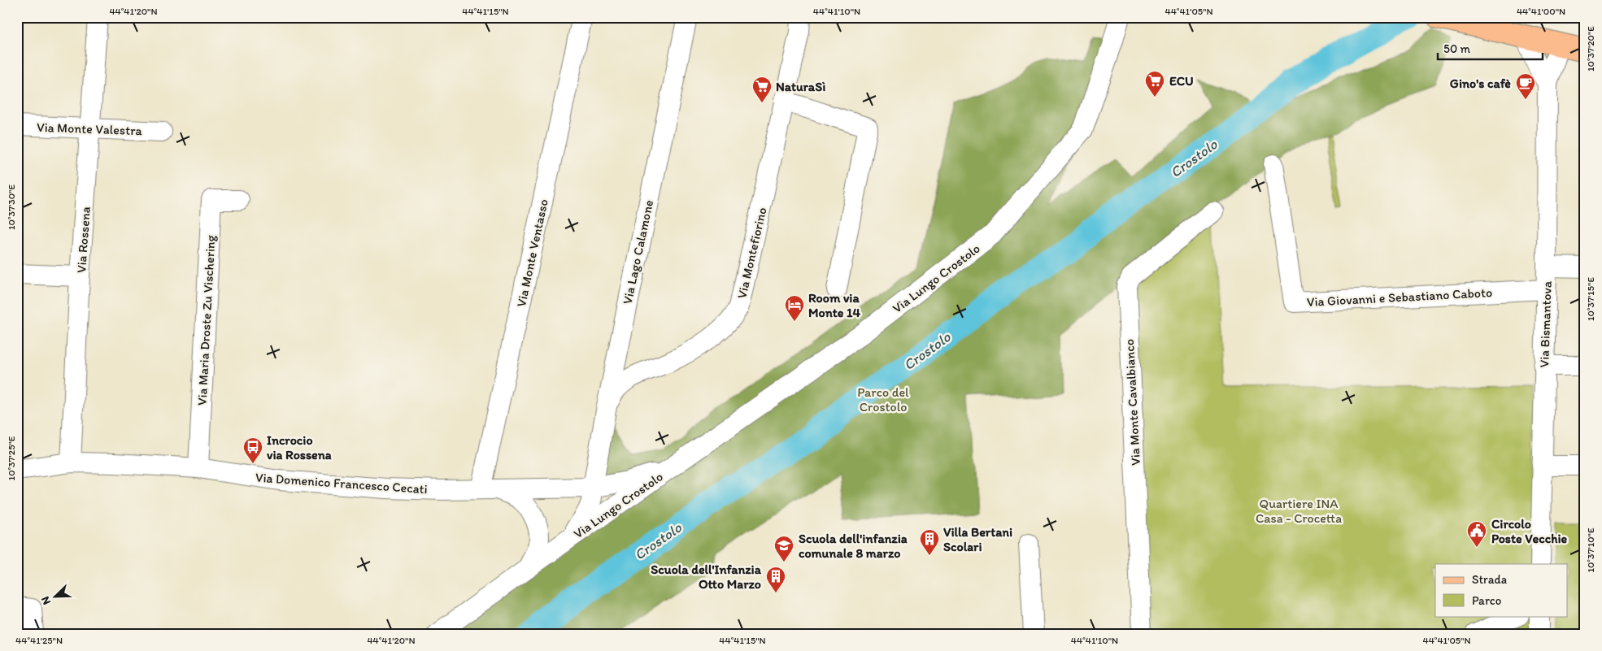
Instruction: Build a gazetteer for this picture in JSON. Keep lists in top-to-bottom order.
{
  "streets": {
    "street": [
      "Via Monte Valestra",
      "Via Rossena",
      "Via Lago Calamone",
      "Via Monte Ventasso",
      "Via Montefiorino",
      "Via Lungo Crostolo",
      "Via Giovanni e Sebastiano Caboto",
      "Via Maria Droste Zu Vischering",
      "Via Bismantova",
      "Via Monte Cavalbianco",
      "Via Domenico Francesco Cecati"
    ]
  },
  "crossings": [
    ["Via Monte Valestra", "Via Rossena"],
    ["Via Rossena", "Via Domenico Francesco Cecati"],
    ["Via Lago Calamone", "Via Montefiorino"],
    ["Via Lago Calamone", "Via Lungo Crostolo"],
    ["Via Lago Calamone", "Via Domenico Francesco Cecati"],
    ["Via Monte Ventasso", "Via Domenico Francesco Cecati"],
    ["Via Lungo Crostolo", "Via Domenico Francesco Cecati"],
    ["Via Giovanni e Sebastiano Caboto", "Via Bismantova"],
    ["Via Maria Droste Zu Vischering", "Via Domenico Francesco Cecati"]
  ],
  "water": ["Crostolo"],
  "parks": ["Parco del Crostolo", "Quartiere INA Casa - Crocetta"],
  "places": {
    "supermarket": ["ECU", "NaturaSì"],
    "cafe": ["Gino's cafè"],
    "hotel": ["Room via Monte 14"],
    "bus stop": ["Incrocio via Rossena"],
    "public building": ["Circolo Poste Vecchie"],
    "building": ["Villa Bertani Scolari", "Scuola dell'Infanzia Otto Marzo"],
    "school or university": ["Scuola dell'infanzia comunale 8 marzo"]
  },
  "legend": ["Strada", "Parco"],
  "scale_bar": "50 m",
  "north": "bottom left",
  "coordinates": [
    "44°41'20\"N",
    "44°41'15\"N",
    "44°41'10\"N",
    "44°41'05\"N",
    "44°41'00\"N",
    "10°37'20\"E",
    "10°37'30\"E",
    "10°37'15\"E",
    "10°37'25\"E",
    "10°37'10\"E",
    "44°41'25\"N"
  ]
}
